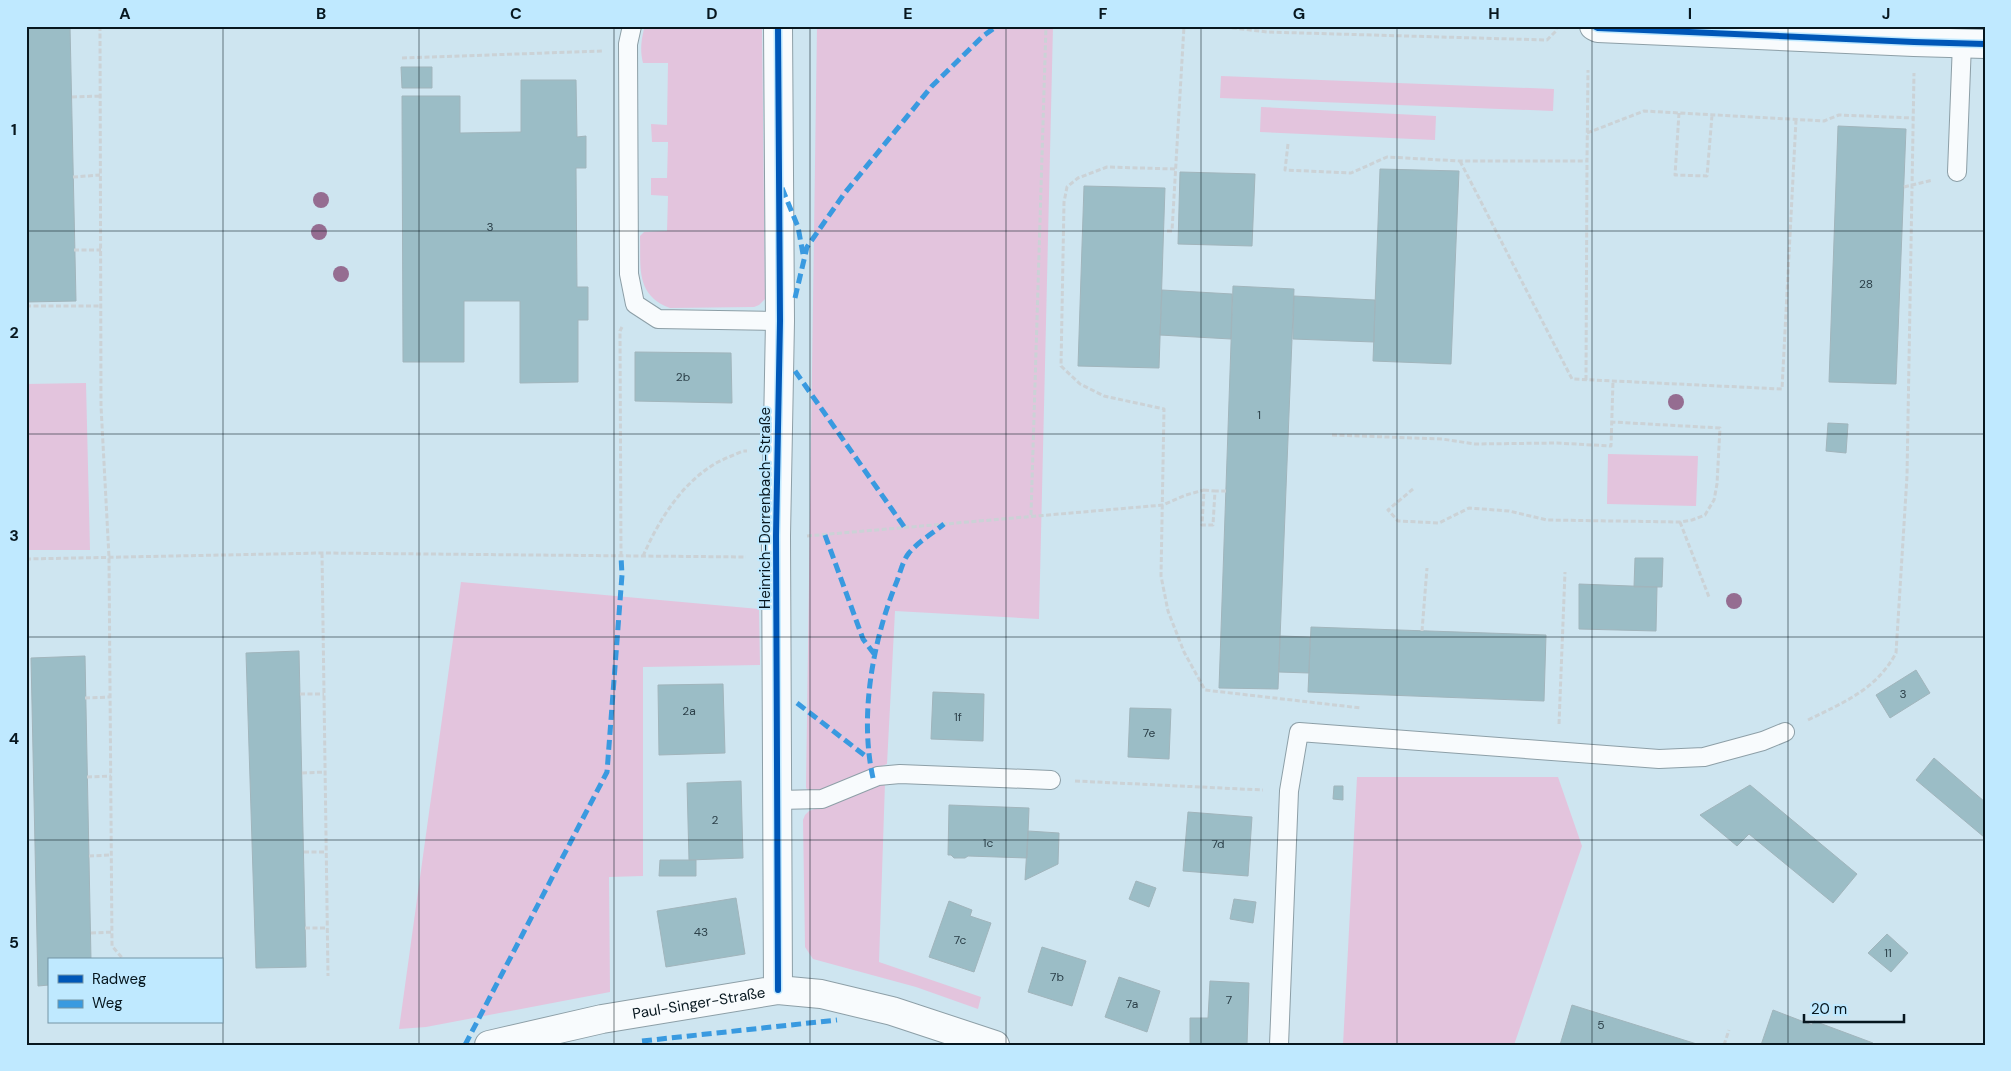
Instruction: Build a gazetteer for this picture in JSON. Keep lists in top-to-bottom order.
{
  "streets": {
    "street": ["Heinrich-Dorrenbach-Straße", "Paul-Singer-Straße"]
  },
  "crossings": [
    ["Heinrich-Dorrenbach-Straße", "Paul-Singer-Straße"]
  ],
  "house_numbers": [
    "3",
    "28",
    "2b",
    "1",
    "3",
    "2a",
    "1f",
    "7e",
    "2",
    "1c",
    "7d",
    "43",
    "7c",
    "11",
    "7b",
    "7",
    "7a",
    "5"
  ],
  "legend": ["Radweg", "Weg"],
  "scale_bar": "20 m",
  "grid": {
    "columns": [
      "A",
      "B",
      "C",
      "D",
      "E",
      "F",
      "G",
      "H",
      "I",
      "J"
    ],
    "rows": [
      "1",
      "2",
      "3",
      "4",
      "5"
    ]
  }
}
